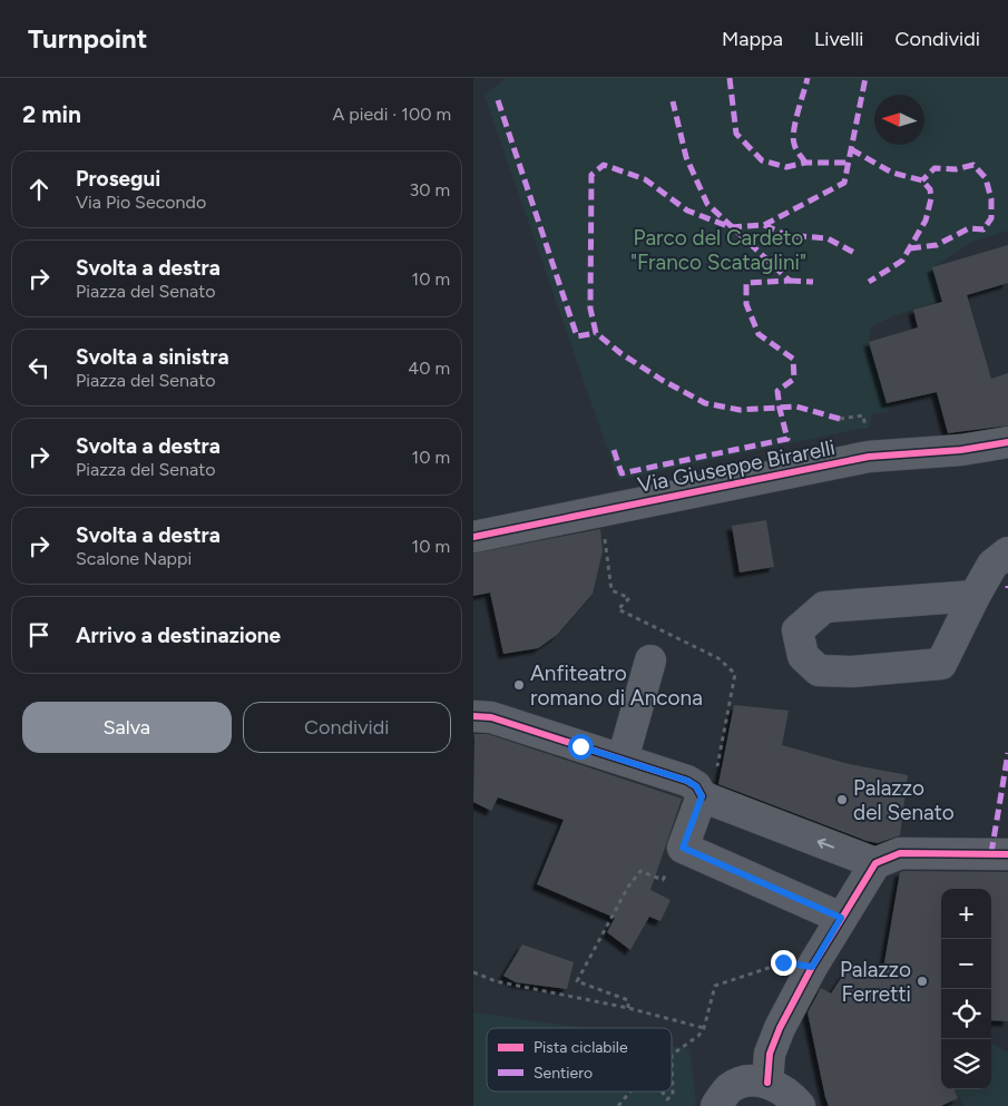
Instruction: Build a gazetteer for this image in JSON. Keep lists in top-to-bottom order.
{
  "streets": {
    "street": ["Via Giuseppe Birarelli"]
  },
  "parks": ["Parco del Cardeto \"Franco Scataglini\""],
  "places": ["Anfiteatro romano di Ancona", "Palazzo del Senato", "Palazzo Ferretti"],
  "legend": ["Pista ciclabile", "Sentiero"],
  "north": "left",
  "page": {
    "header": "Turnpoint",
    "nav": ["Mappa", "Livelli", "Condividi"],
    "heading": ["2 min", "A piedi · 100 m"],
    "list": [
      ["Prosegui", "Via Pio Secondo", "30 m"],
      ["Svolta a destra", "Piazza del Senato", "10 m"],
      ["Svolta a sinistra", "Piazza del Senato", "40 m"],
      ["Svolta a destra", "Piazza del Senato", "10 m"],
      ["Svolta a destra", "Scalone Nappi", "10 m"],
      "Arrivo a destinazione"
    ],
    "buttons": ["Salva", "Condividi"],
    "map_buttons": ["+", "−"]
  }
}
